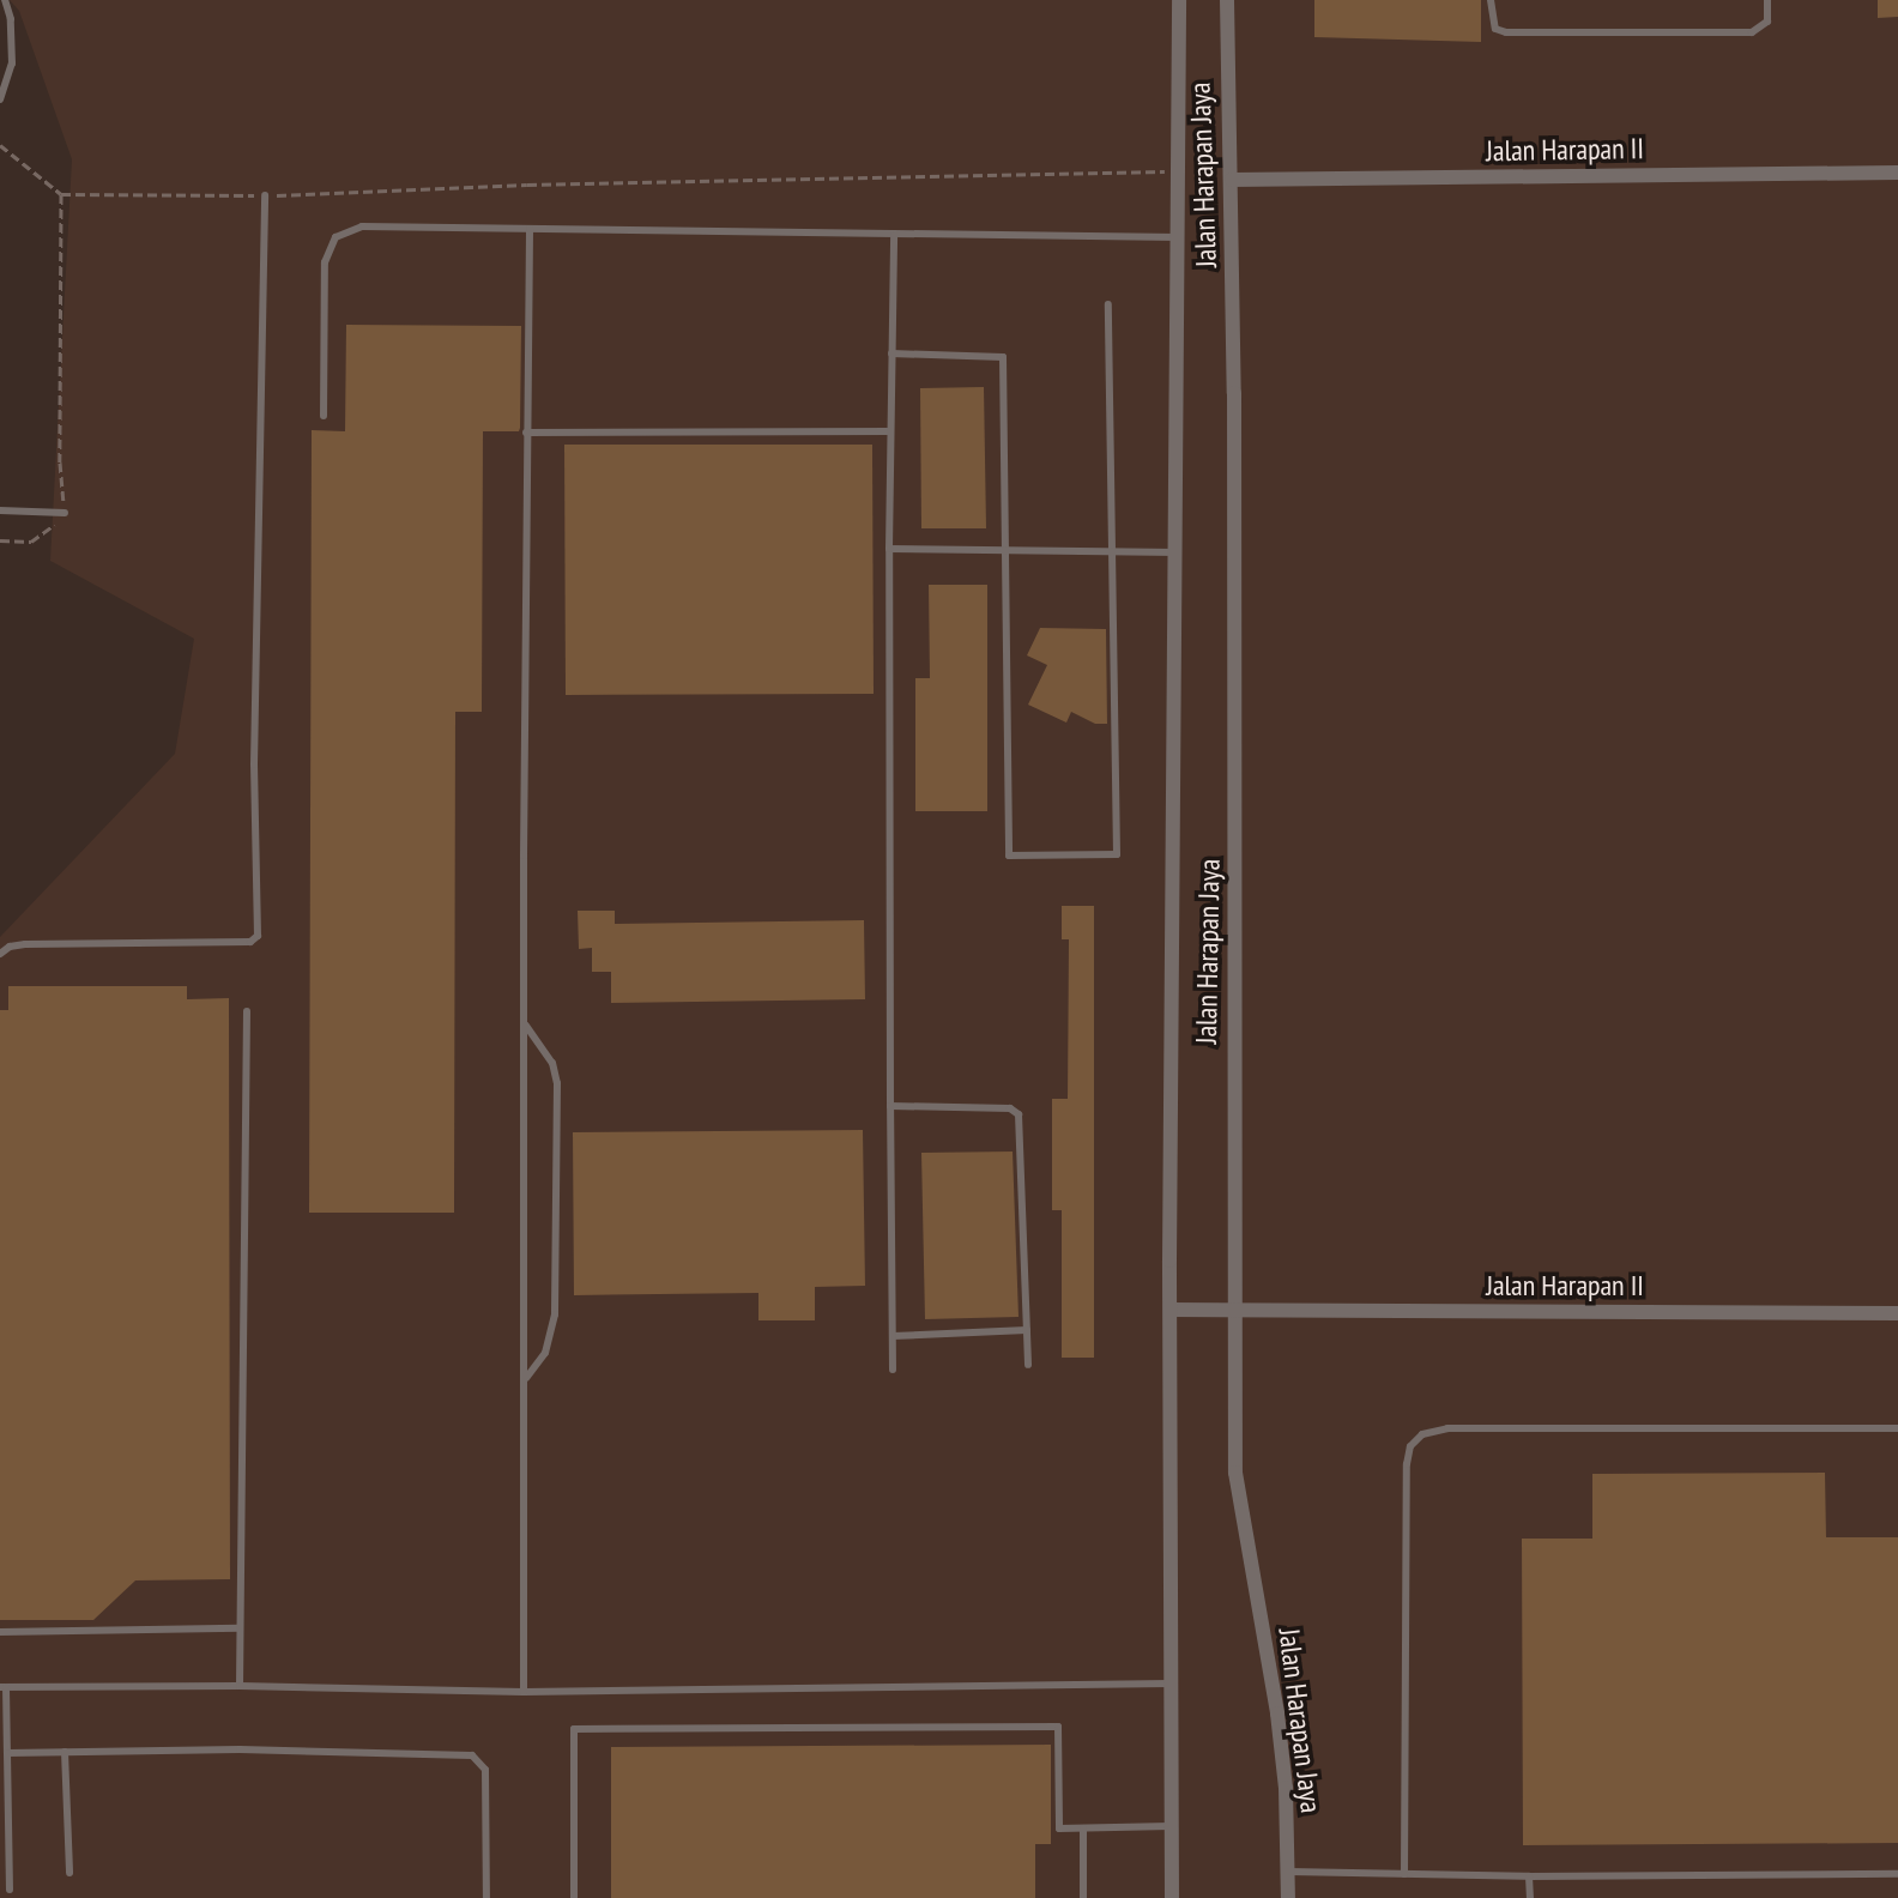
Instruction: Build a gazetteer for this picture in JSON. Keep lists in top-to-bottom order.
{
  "streets": {
    "street": ["Jalan Harapan II", "Jalan Harapan Jaya"]
  },
  "crossings": [
    ["Jalan Harapan II", "Jalan Harapan Jaya"]
  ]
}
